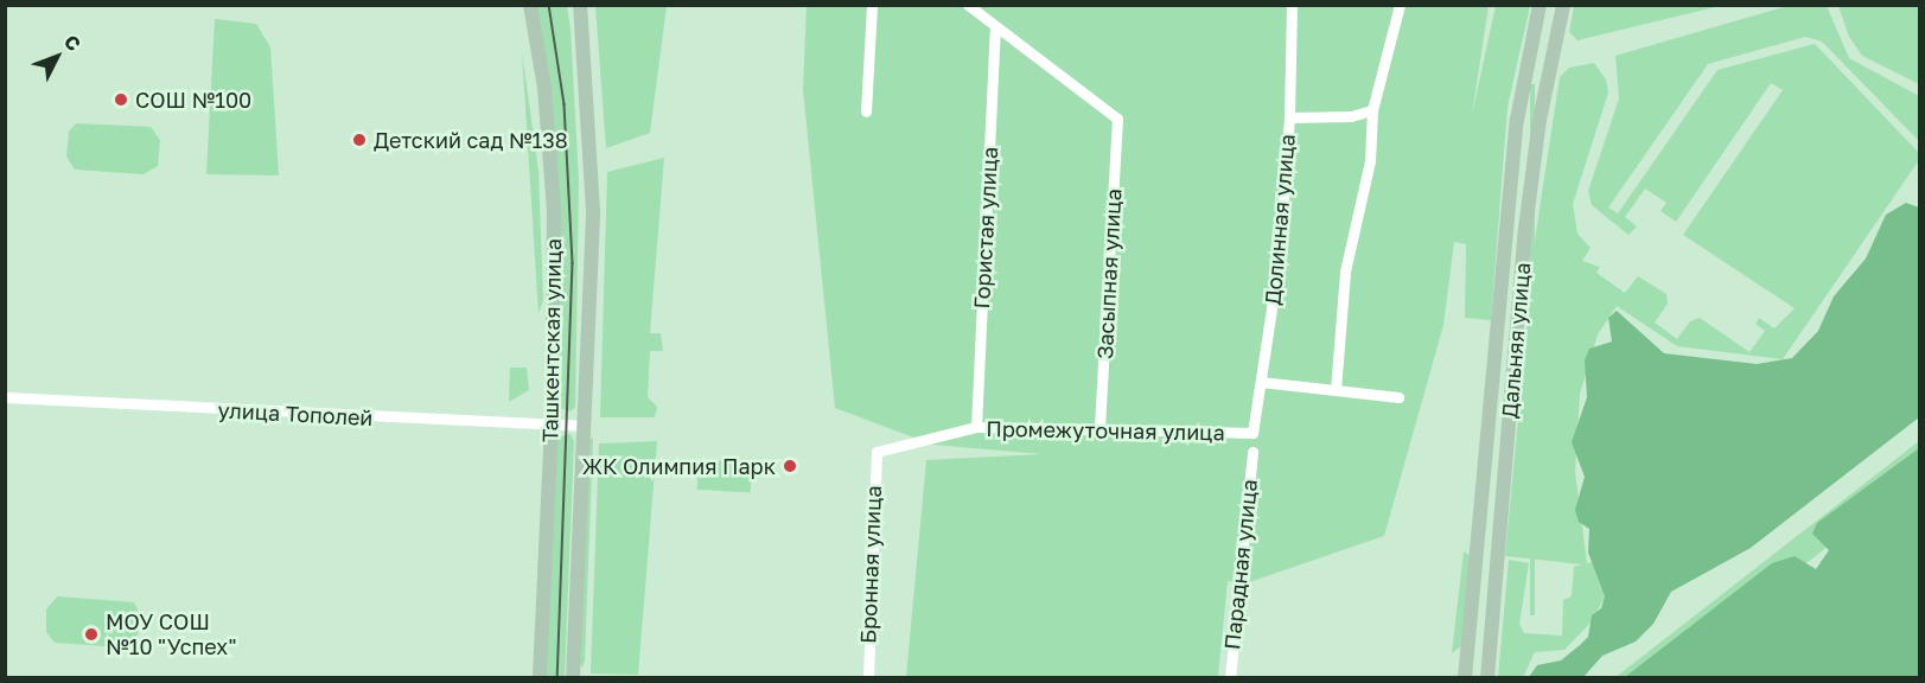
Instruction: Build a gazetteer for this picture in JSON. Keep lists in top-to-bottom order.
{
  "streets": {
    "main road": ["Ташкентская улица", "Дальняя улица"],
    "street": [
      "Долинная улица",
      "Гористая улица",
      "Засыпная улица",
      "улица Тополей",
      "Промежуточная улица",
      "Бронная улица",
      "Парадная улица"
    ]
  },
  "crossings": [
    ["Долинная улица", "Промежуточная улица"],
    ["Гористая улица", "Засыпная улица"],
    ["Гористая улица", "Промежуточная улица"],
    ["Засыпная улица", "Промежуточная улица"],
    ["Ташкентская улица", "улица Тополей"],
    ["Промежуточная улица", "Бронная улица"]
  ],
  "places": [
    "СОШ №100",
    "Детский сад №138",
    "ЖК Олимпия Парк",
    "МОУ СОШ №10 \"Успех\""
  ],
  "north": "top right"
}
